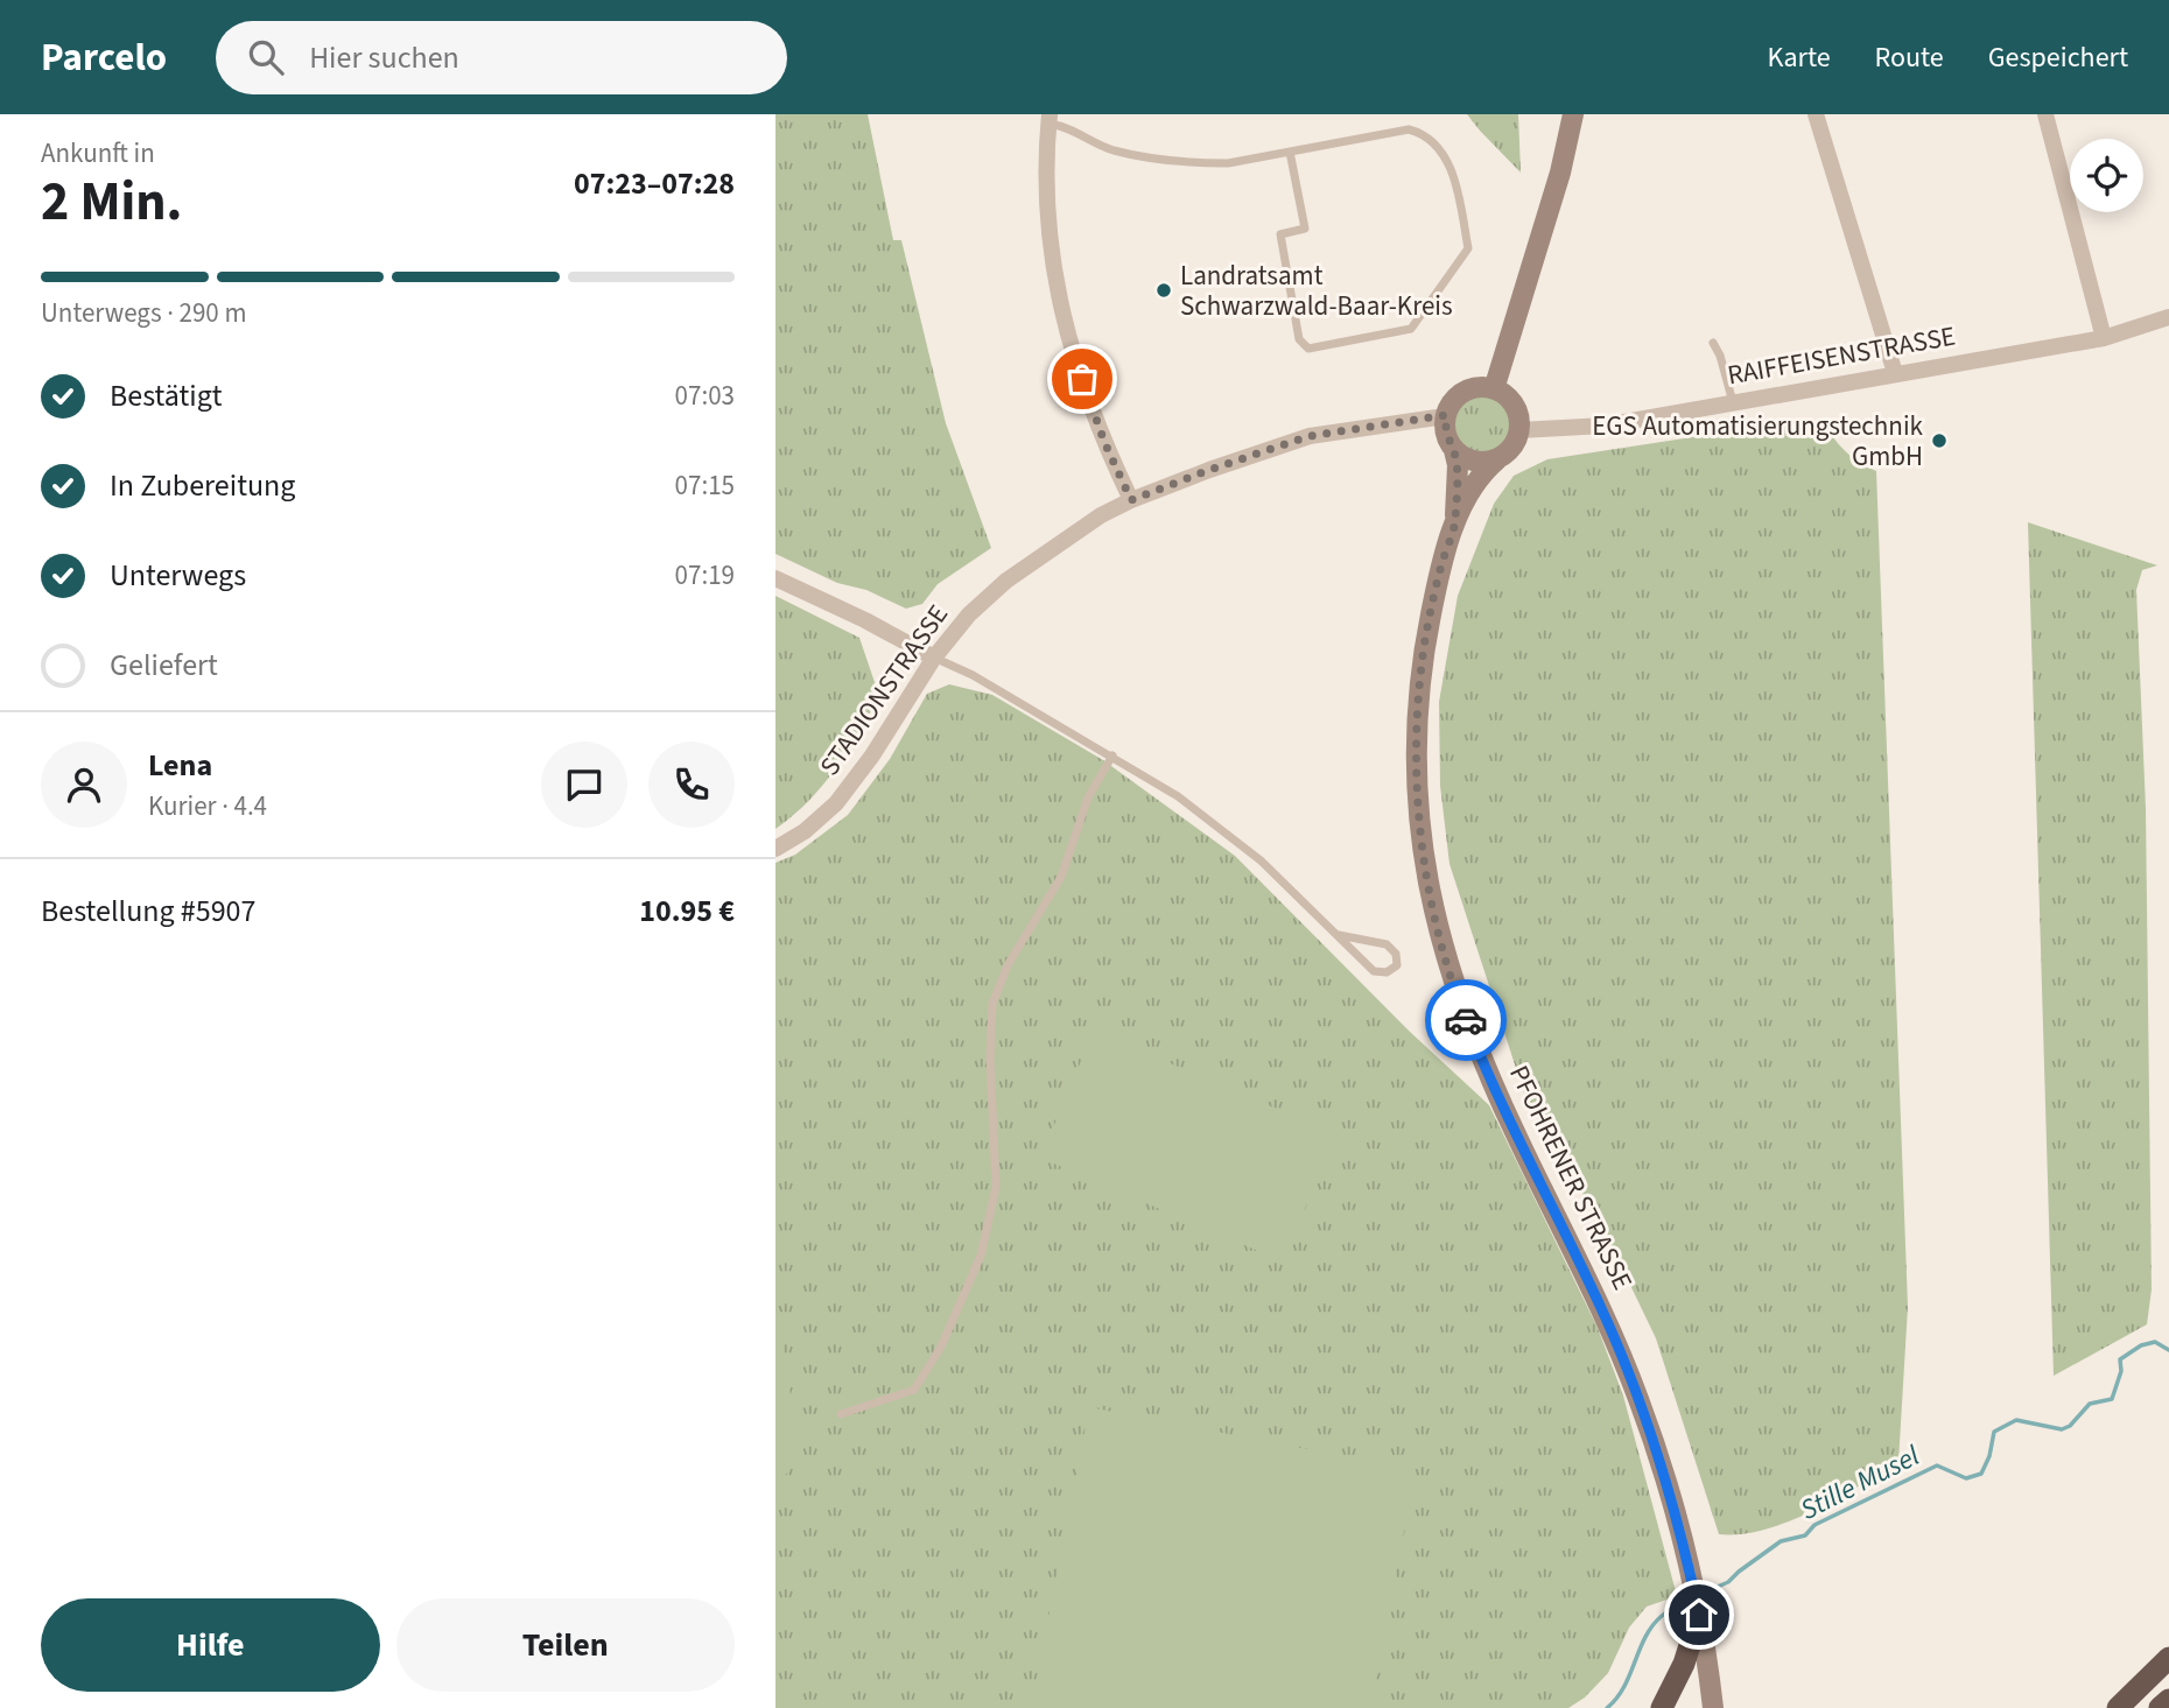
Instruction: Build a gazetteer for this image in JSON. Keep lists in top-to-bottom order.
{
  "streets": {
    "main road": ["PFOHRENER STRASSE"],
    "street": ["RAIFFEISENSTRASSE", "STADIONSTRASSE"]
  },
  "crossings": [
    ["RAIFFEISENSTRASSE", "STADIONSTRASSE"],
    ["RAIFFEISENSTRASSE", "PFOHRENER STRASSE"],
    ["STADIONSTRASSE", "PFOHRENER STRASSE"]
  ],
  "water": ["Stille Musel"],
  "places": ["Landratsamt Schwarzwald-Baar-Kreis", "EGS Automatisierungstechnik GmbH"],
  "page": {
    "header": "Parcelo",
    "search": "Hier suchen",
    "nav": ["Karte", "Route", "Gespeichert"],
    "heading": ["2 Min.", "Ankunft in", "07:23–07:28"],
    "panel": [
      "Lena",
      "Kurier · 4.4",
      "Bestellung #5907",
      "10.95 €"
    ],
    "bar": "Unterwegs · 290 m",
    "list": [
      ["Bestätigt", "07:03"],
      ["In Zubereitung", "07:15"],
      ["Unterwegs", "07:19"],
      "Geliefert"
    ],
    "buttons": ["Hilfe", "Teilen"]
  }
}
